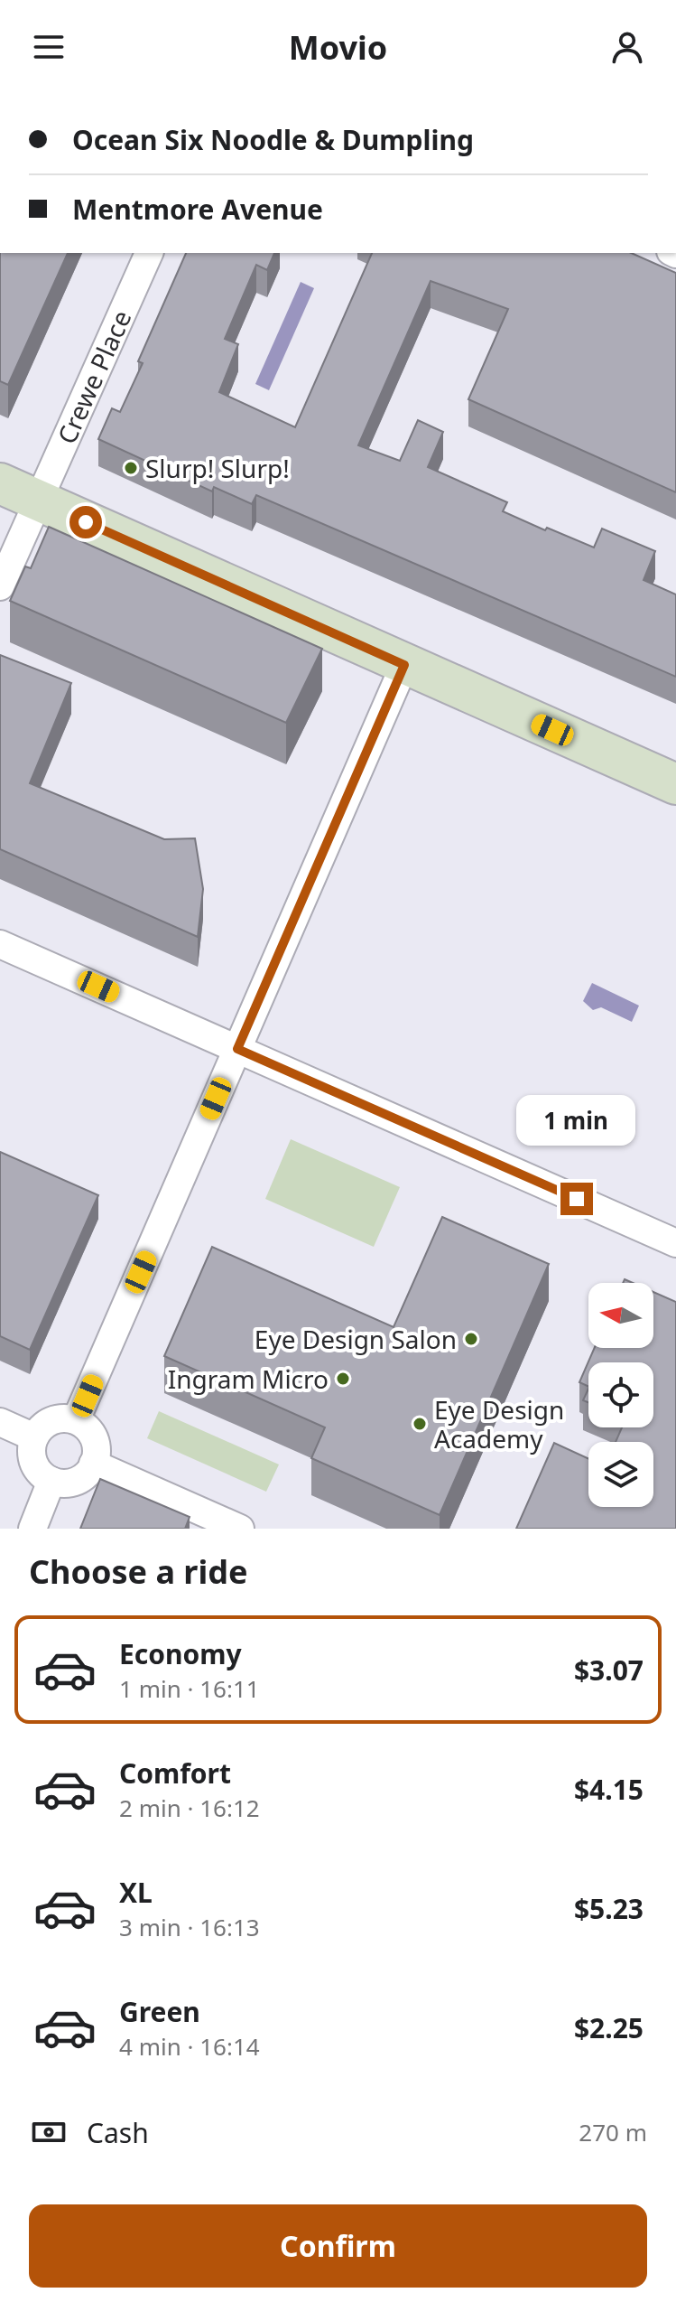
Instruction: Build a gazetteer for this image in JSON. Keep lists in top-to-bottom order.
{
  "streets": {
    "street": ["Crewe Place"]
  },
  "places": [
    "Slurp! Slurp!",
    "Eye Design Salon",
    "Ingram Micro",
    "Eye Design Academy"
  ],
  "north": "left",
  "page": {
    "header": "Movio",
    "banner": ["Ocean Six Noodle & Dumpling", "Mentmore Avenue"],
    "bubble": "1 min",
    "heading": "Choose a ride",
    "list": [
      {
        "name": "Economy",
        "note": "1 min · 16:11",
        "value": "$3.07"
      },
      {
        "name": "Comfort",
        "note": "2 min · 16:12",
        "value": "$4.15"
      },
      {
        "name": "XL",
        "note": "3 min · 16:13",
        "value": "$5.23"
      },
      {
        "name": "Green",
        "note": "4 min · 16:14",
        "value": "$2.25"
      }
    ],
    "pay": ["Cash", "270 m"],
    "buttons": "Confirm"
  }
}
